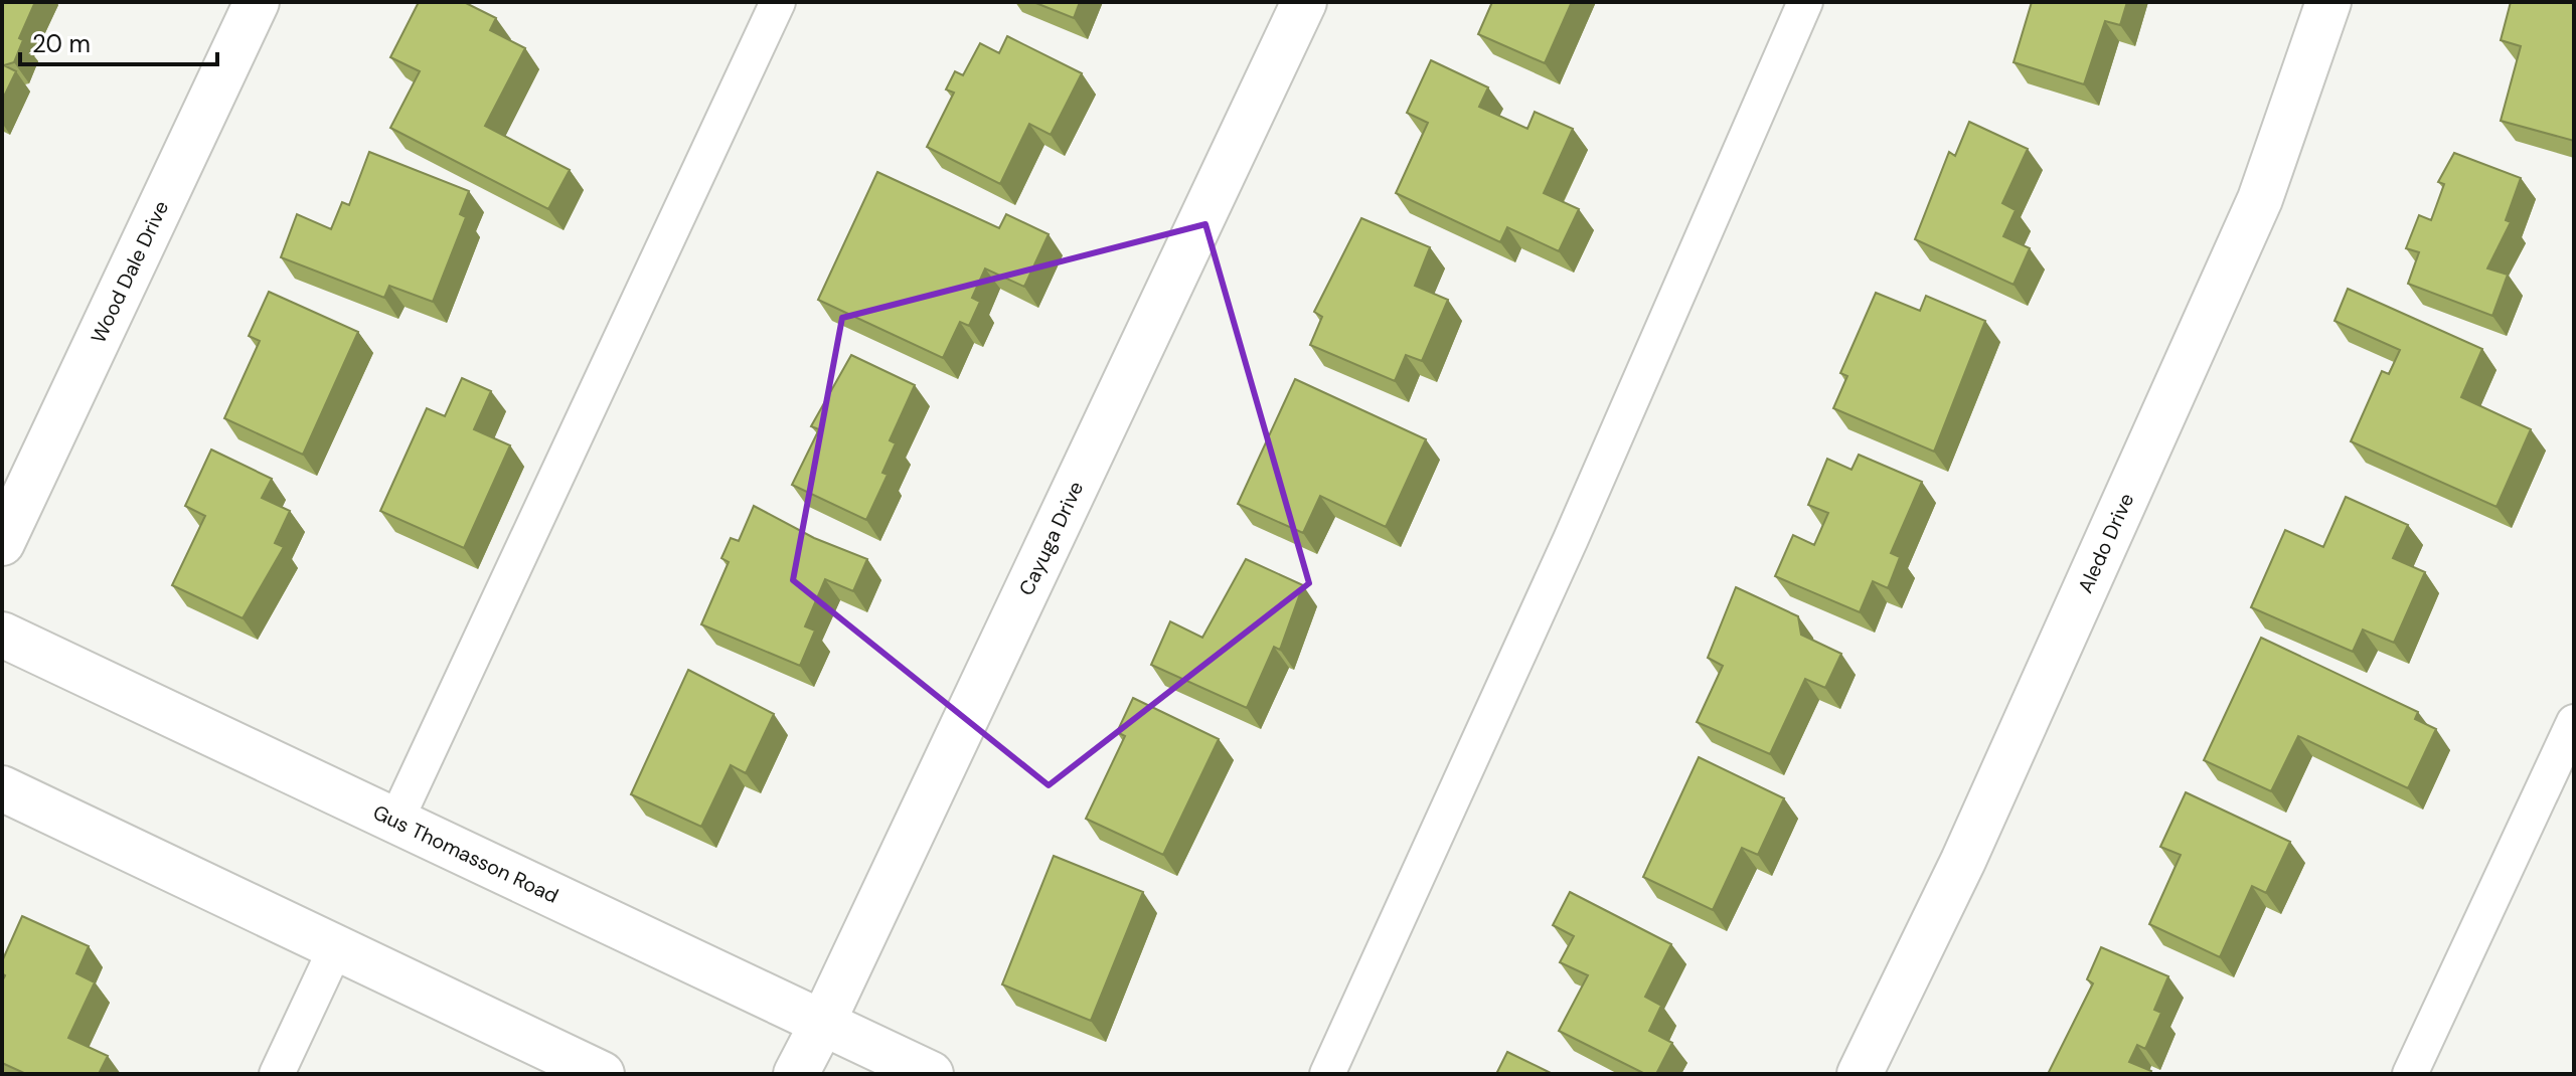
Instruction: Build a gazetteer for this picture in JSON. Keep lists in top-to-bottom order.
{
  "streets": {
    "street": [
      "Wood Dale Drive",
      "Cayuga Drive",
      "Aledo Drive",
      "Gus Thomasson Road"
    ]
  },
  "crossings": [
    ["Cayuga Drive", "Gus Thomasson Road"]
  ],
  "scale_bar": "20 m"
}
